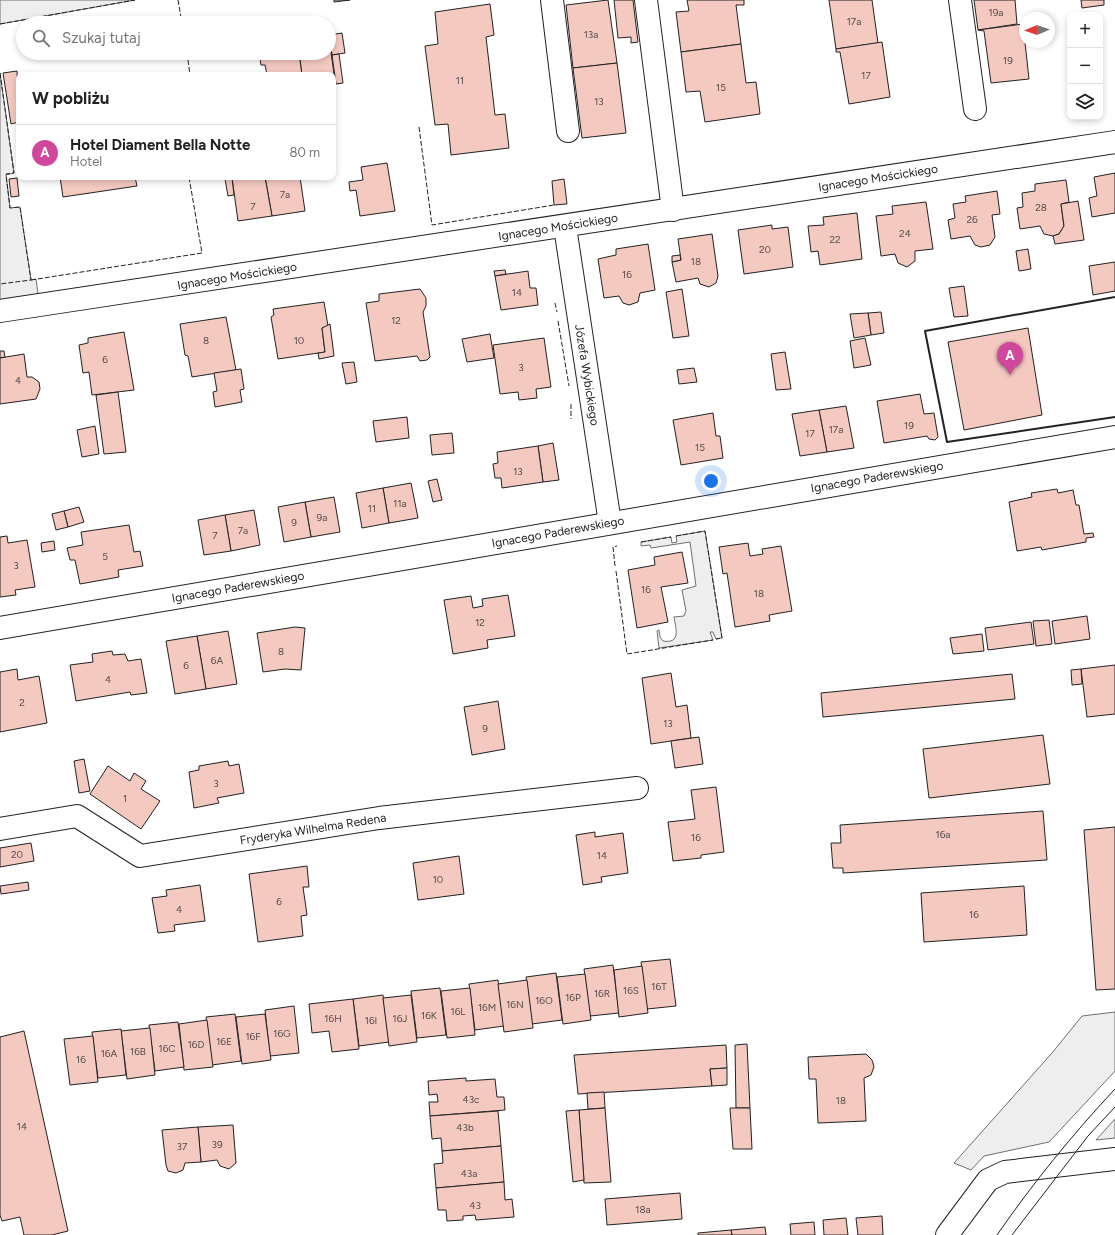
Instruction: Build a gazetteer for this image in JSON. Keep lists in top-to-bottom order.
{
  "streets": {
    "street": [
      "Ignacego Mościckiego",
      "Józefa Wybickiego",
      "Ignacego Paderewskiego",
      "Fryderyka Wilhelma Redena"
    ]
  },
  "crossings": [
    ["Ignacego Mościckiego", "Józefa Wybickiego"],
    ["Józefa Wybickiego", "Ignacego Paderewskiego"]
  ],
  "house_numbers": [
    "19a",
    "17a",
    "13a",
    "19",
    "17",
    "11",
    "15",
    "13",
    "7a",
    "7",
    "28",
    "26",
    "24",
    "22",
    "20",
    "18",
    "16",
    "14",
    "12",
    "8",
    "10",
    "6",
    "3",
    "4",
    "19",
    "17a",
    "17",
    "15",
    "13",
    "11a",
    "11",
    "9a",
    "9",
    "7a",
    "7",
    "5",
    "3",
    "16",
    "18",
    "12",
    "8",
    "6A",
    "6",
    "4",
    "2",
    "13",
    "9",
    "3",
    "1",
    "16a",
    "16",
    "20",
    "14",
    "10",
    "6",
    "4",
    "16",
    "16T",
    "16S",
    "16R",
    "16P",
    "16O",
    "16N",
    "16M",
    "16L",
    "16K",
    "16H",
    "16J",
    "16I",
    "16G",
    "16F",
    "16E",
    "16D",
    "16C",
    "16B",
    "16A",
    "16",
    "43c",
    "18",
    "14",
    "43b",
    "39",
    "37",
    "43a",
    "43",
    "18a"
  ],
  "north": "left",
  "page": {
    "map_buttons": ["+", "−"],
    "search": "Szukaj tutaj",
    "heading": "W pobliżu",
    "list": [
      {
        "mark": "A",
        "name": "Hotel Diament Bella Notte",
        "note": "Hotel",
        "value": "80 m"
      }
    ],
    "pins": "A"
  }
}
